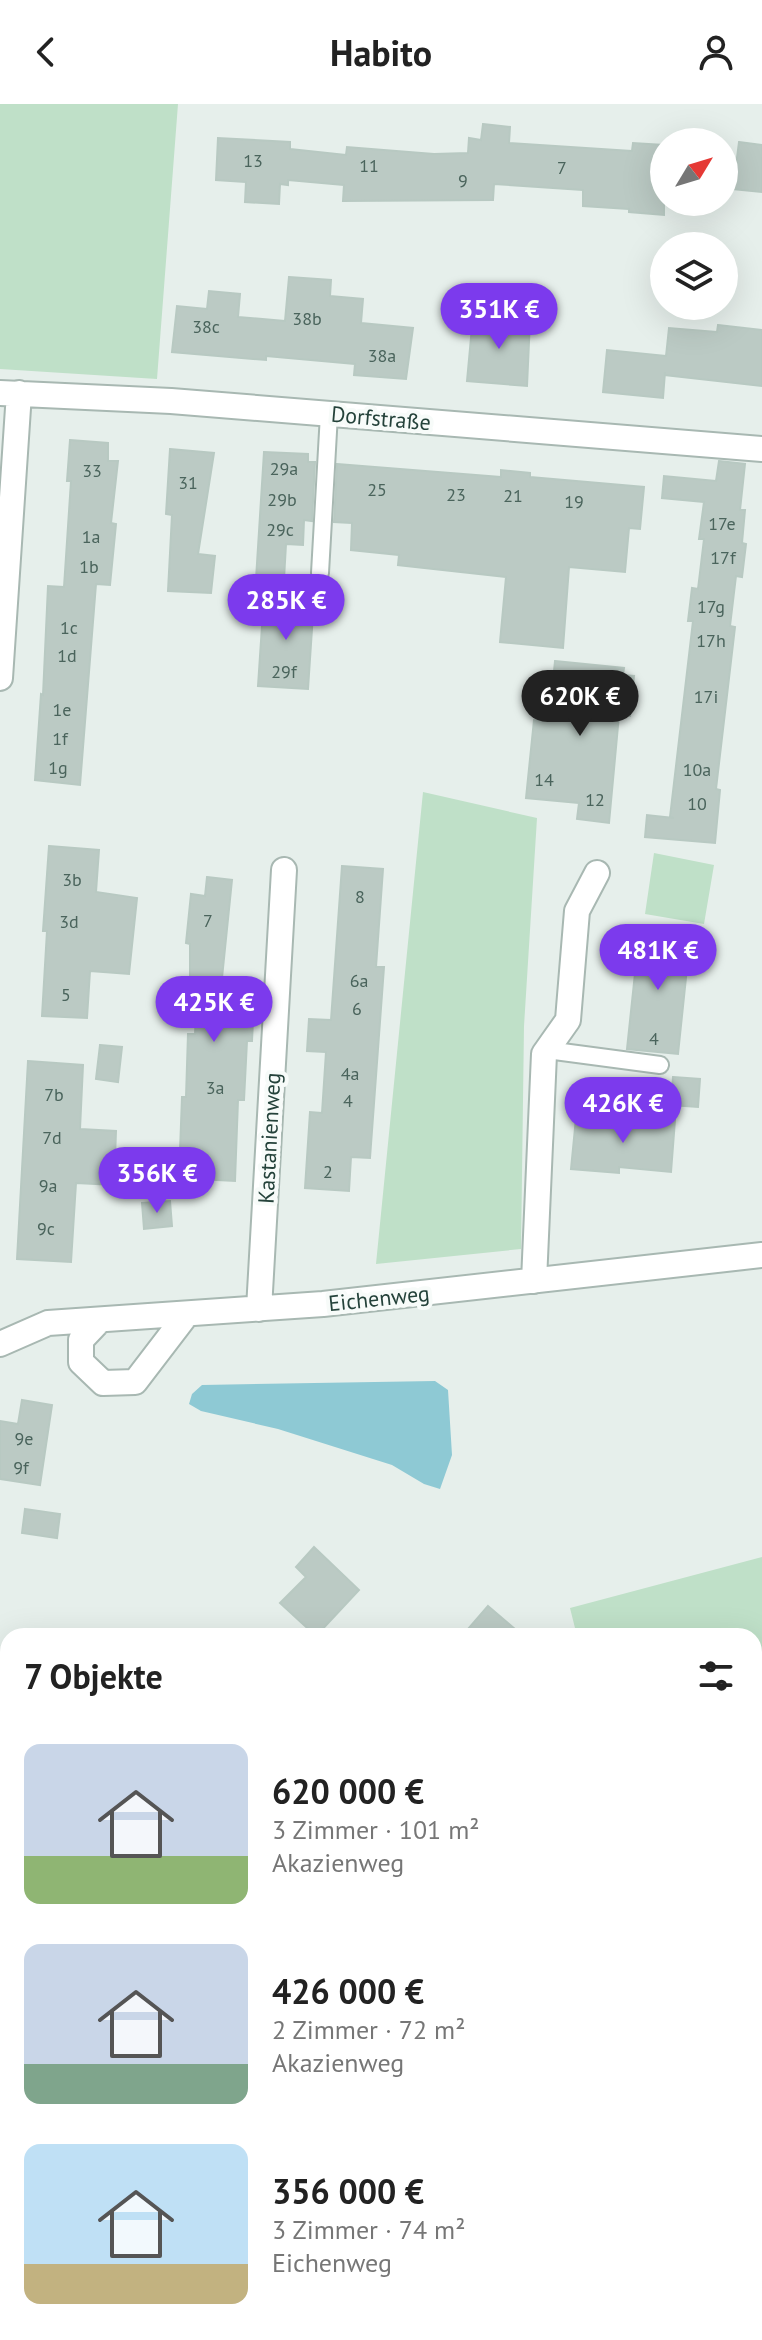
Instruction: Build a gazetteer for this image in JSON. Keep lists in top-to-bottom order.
{
  "streets": {
    "street": ["Dorfstraße", "Kastanienweg", "Eichenweg"]
  },
  "crossings": [
    ["Kastanienweg", "Eichenweg"]
  ],
  "house_numbers": [
    "13",
    "11",
    "7",
    "9",
    "38b",
    "38c",
    "38a",
    "29a",
    "33",
    "31",
    "25",
    "23",
    "21",
    "29b",
    "19",
    "17e",
    "29c",
    "1a",
    "17f",
    "1b",
    "17g",
    "1c",
    "17h",
    "1d",
    "29f",
    "17i",
    "1e",
    "1f",
    "1g",
    "10a",
    "14",
    "12",
    "10",
    "3b",
    "8",
    "7",
    "3d",
    "6a",
    "5",
    "6",
    "4",
    "4a",
    "3a",
    "7b",
    "4",
    "7d",
    "2",
    "9a",
    "9c",
    "9e",
    "9f"
  ],
  "north": "top right",
  "page": {
    "header": "Habito",
    "price": [
      "351K €",
      "285K €",
      "620K €",
      "481K €",
      "425K €",
      "426K €",
      "356K €"
    ],
    "heading": "7 Objekte",
    "list": [
      {
        "name": "620 000 €",
        "note": "3 Zimmer · 101 m² · Akazienweg"
      },
      {
        "name": "426 000 €",
        "note": "2 Zimmer · 72 m² · Akazienweg"
      },
      {
        "name": "356 000 €",
        "note": "3 Zimmer · 74 m² · Eichenweg"
      }
    ]
  }
}
